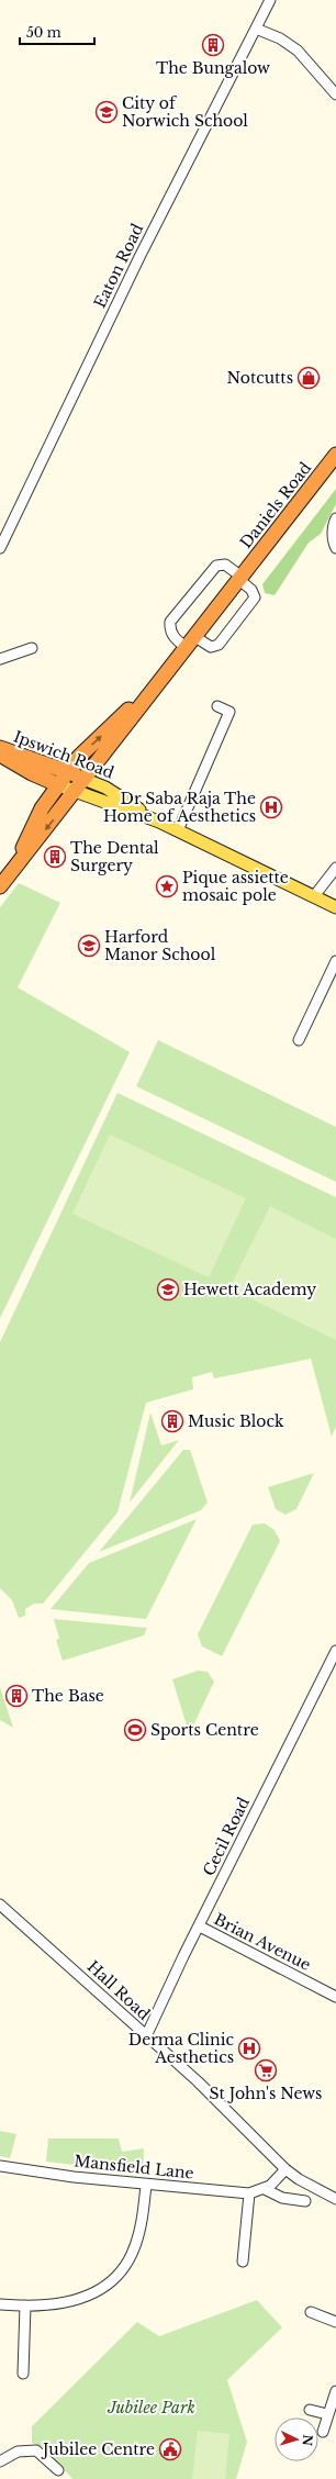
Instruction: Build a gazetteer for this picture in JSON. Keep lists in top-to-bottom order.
{
  "streets": {
    "highway": ["Daniels Road", "Ipswich Road"],
    "street": [
      "Eaton Road",
      "Cecil Road",
      "Brian Avenue",
      "Hall Road",
      "Mansfield Lane"
    ]
  },
  "crossings": [
    ["Daniels Road", "Ipswich Road"],
    ["Cecil Road", "Brian Avenue"],
    ["Cecil Road", "Hall Road"],
    ["Hall Road", "Mansfield Lane"]
  ],
  "parks": ["Jubilee Park"],
  "places": {
    "building": [
      "The Bungalow",
      "The Dental Surgery",
      "Music Block",
      "The Base"
    ],
    "school or university": ["City of Norwich School", "Harford Manor School", "Hewett Academy"],
    "shop": ["Notcutts"],
    "hospital": ["Dr Saba Raja The Home of Aesthetics", "Derma Clinic Aesthetics"],
    "place": ["Pique assiette mosaic pole"],
    "sports": ["Sports Centre"],
    "supermarket": ["St John's News"],
    "public building": ["Jubilee Centre"]
  },
  "scale_bar": "50 m",
  "north": "right"
}
